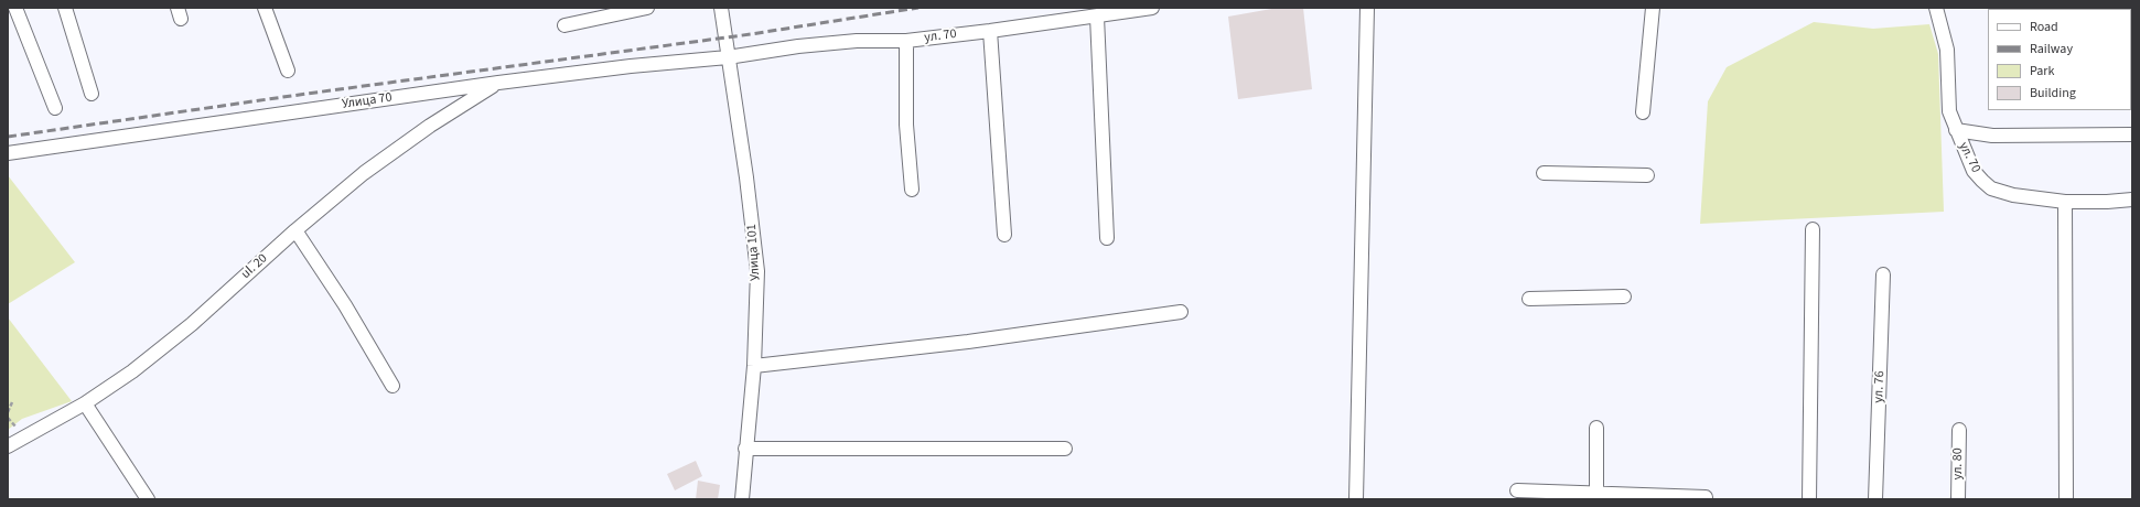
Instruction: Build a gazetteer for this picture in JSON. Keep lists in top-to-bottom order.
{
  "streets": {
    "street": [
      "ул. 70",
      "Улица 70",
      "Улица 101",
      "ul. 20",
      "ул. 76",
      "ул. 80"
    ]
  },
  "crossings": [
    ["ул. 70", "Улица 70"],
    ["ул. 70", "Улица 101"],
    ["Улица 70", "Улица 101"],
    ["Улица 70", "ul. 20"]
  ],
  "legend": [
    "Road",
    "Railway",
    "Park",
    "Building"
  ]
}
